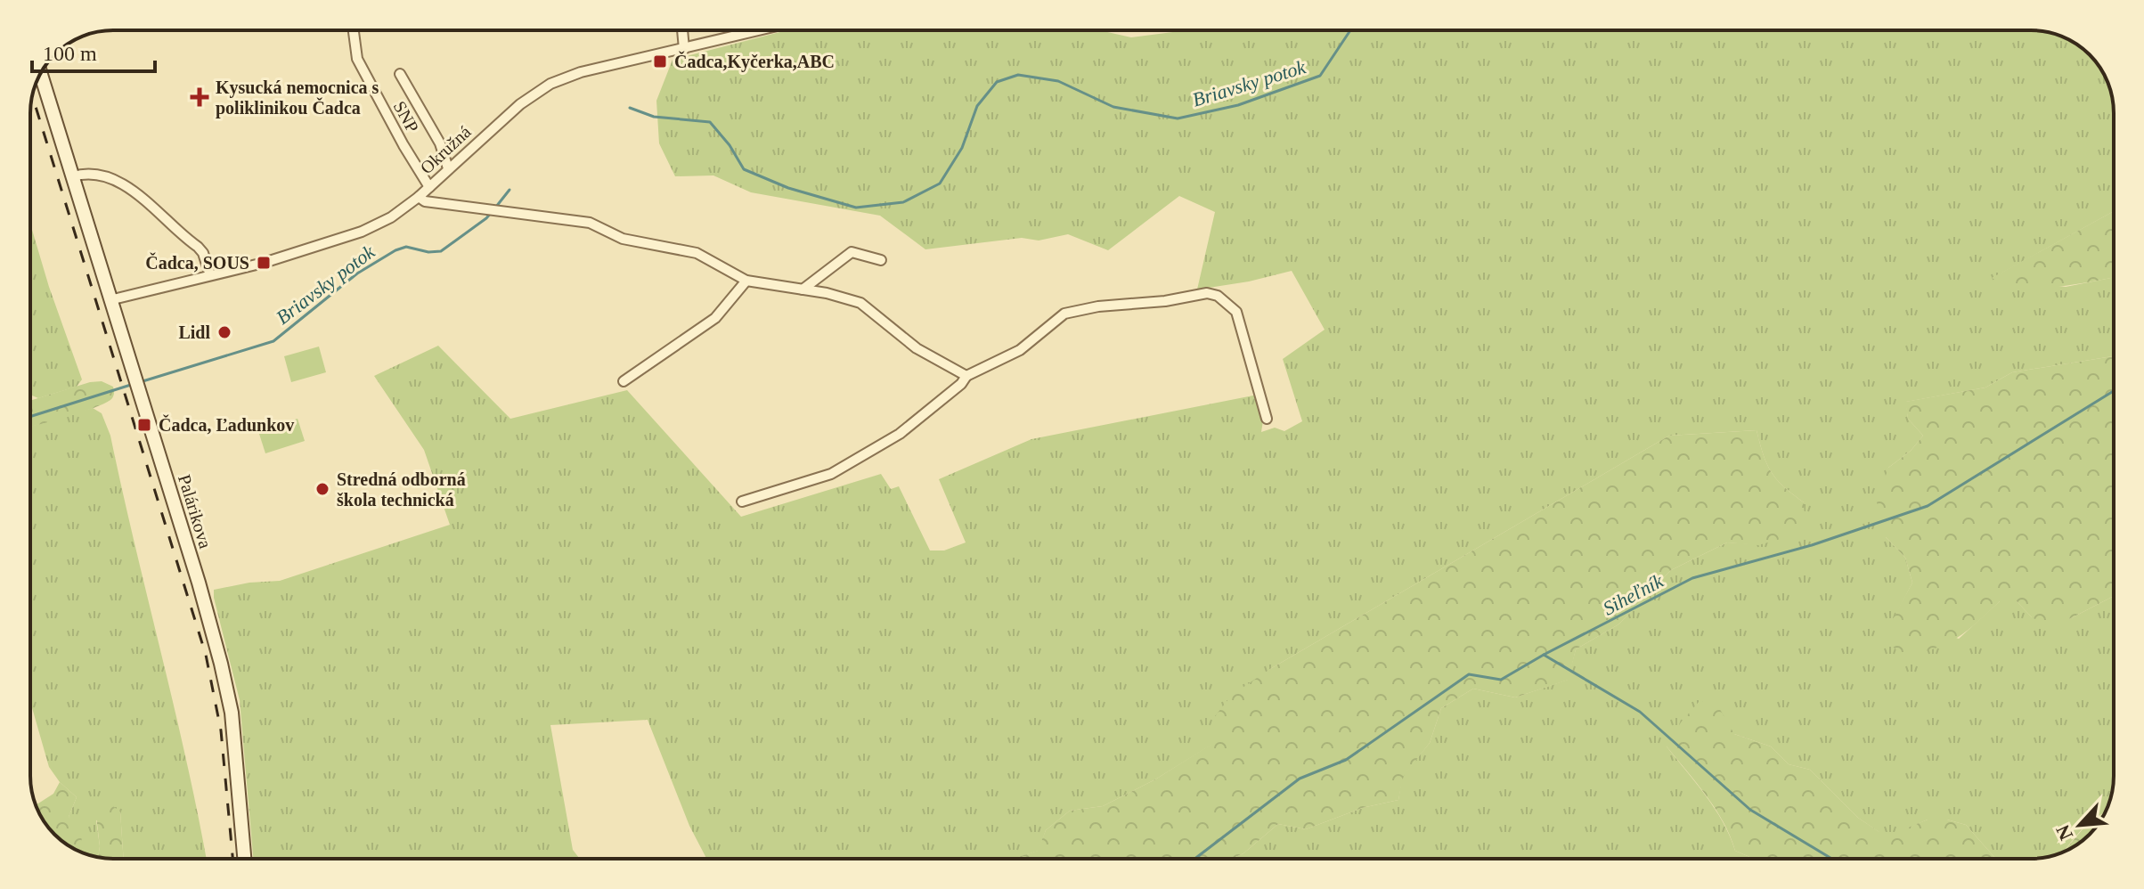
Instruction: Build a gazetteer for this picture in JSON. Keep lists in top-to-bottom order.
{
  "streets": {
    "main road": ["Palárikova"],
    "street": ["SNP", "Okružná"]
  },
  "crossings": [
    ["SNP", "Okružná"],
    ["Okružná", "Palárikova"]
  ],
  "water": ["Briavsky potok", "Siheľník"],
  "places": {
    "transit": ["Čadca,Kyčerka,ABC", "Čadca, SOUS", "Čadca, Ľadunkov"],
    "health": ["Kysucká nemocnica s poliklinikou Čadca"],
    "other": ["Lidl", "Stredná odborná škola technická"]
  },
  "scale_bar": "100 m",
  "north": "bottom left"
}
